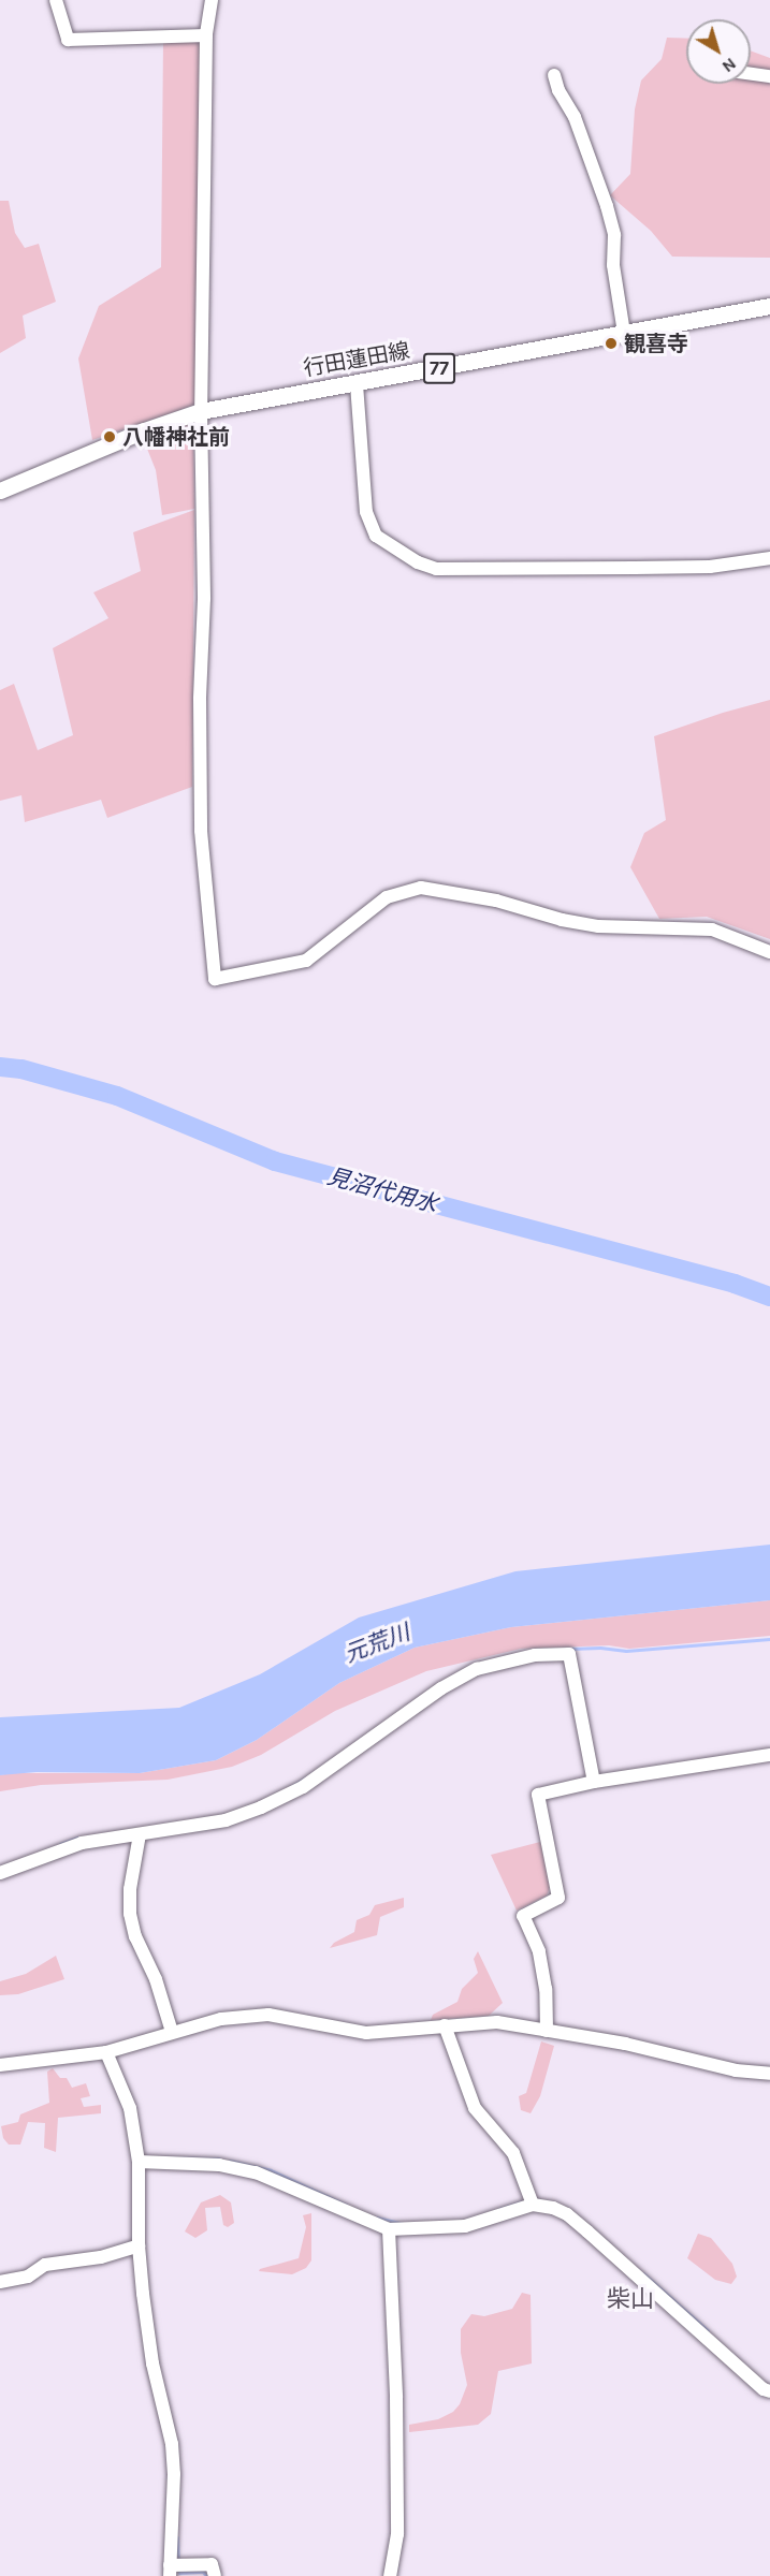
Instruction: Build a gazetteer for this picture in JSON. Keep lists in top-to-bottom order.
{
  "streets": {
    "main road": ["行田蓮田線", "77"]
  },
  "districts": ["柴山"],
  "water": ["見沼代用水", "元荒川"],
  "places": ["観喜寺", "八幡神社前"],
  "north": "bottom right"
}
